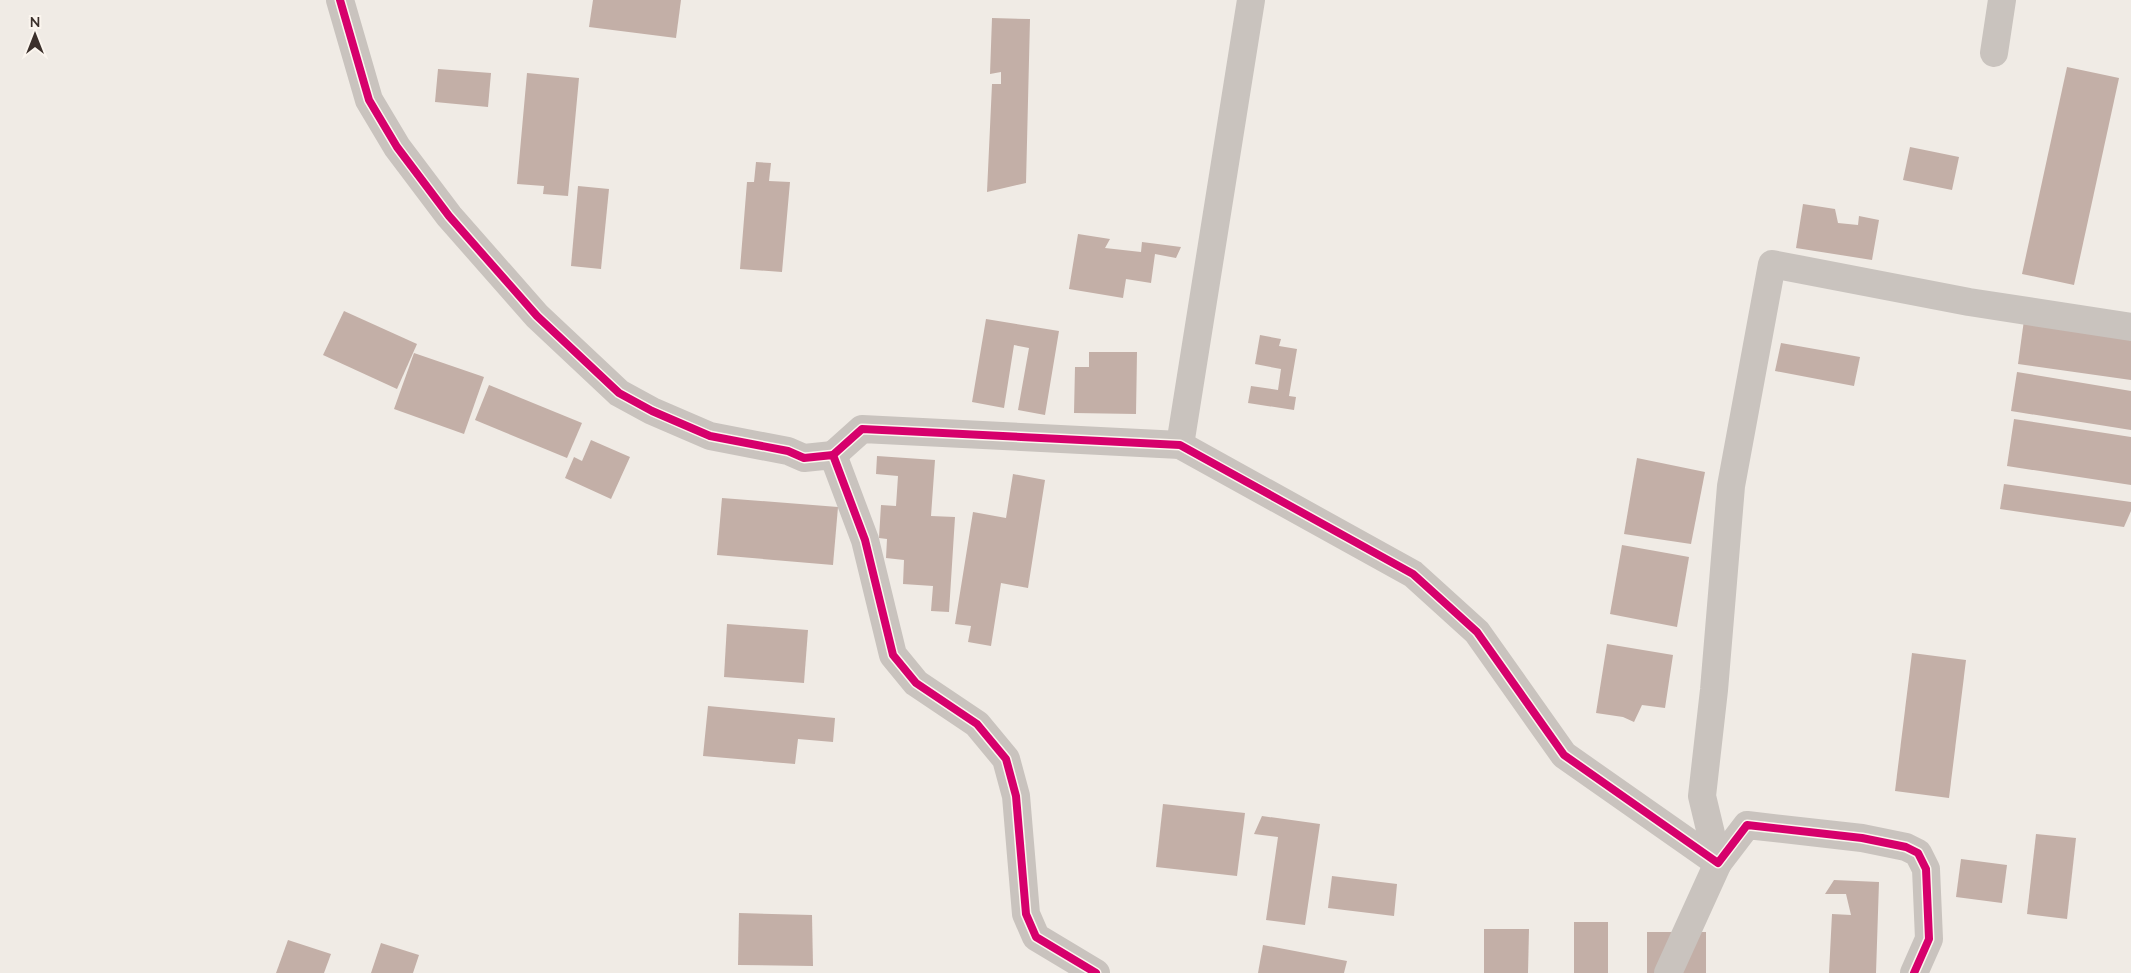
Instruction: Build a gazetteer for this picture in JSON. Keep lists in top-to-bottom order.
{
  "north": "top"
}
